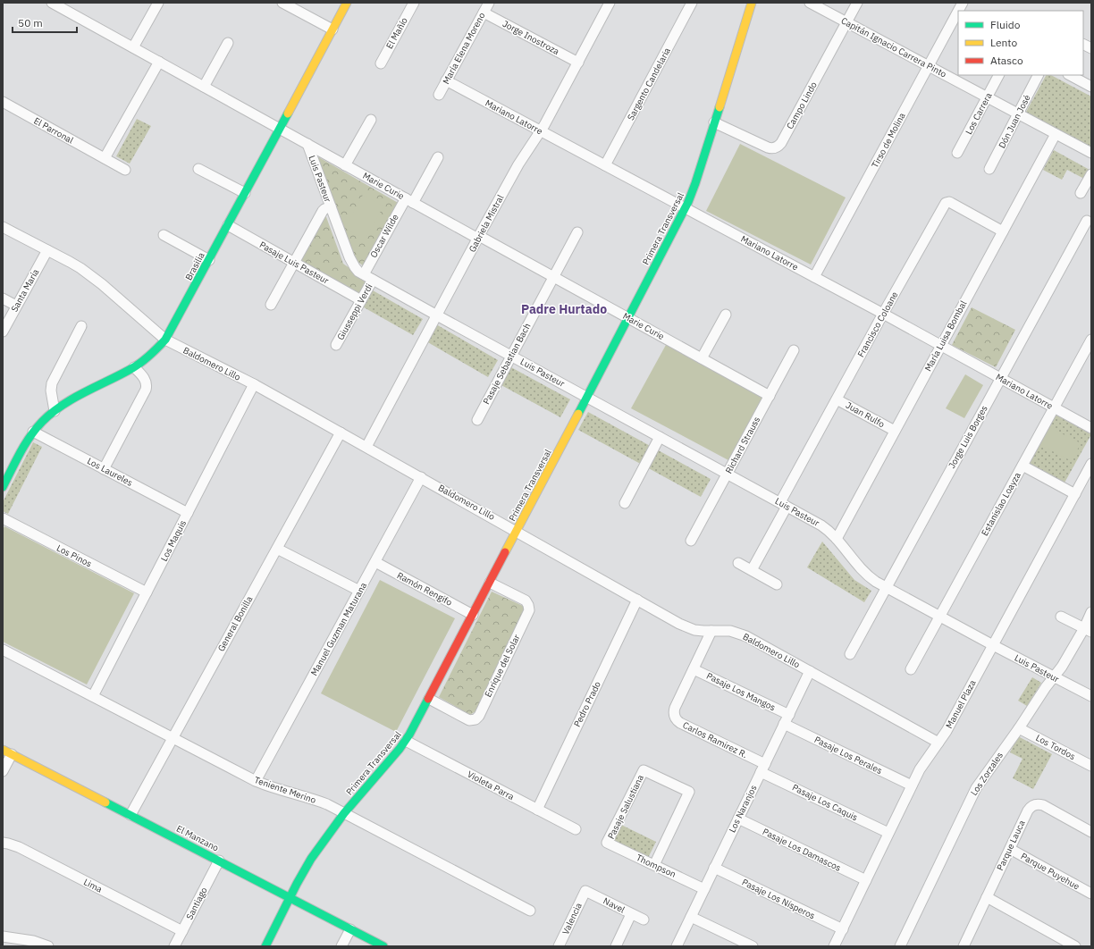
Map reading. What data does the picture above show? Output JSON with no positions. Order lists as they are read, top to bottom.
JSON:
{
  "streets": {
    "main road": ["Primera Transversal", "Brasilia", "El Manzano"],
    "street": [
      "El Mañío",
      "Jorge Inostroza",
      "Capitán Ignacio Carrera Pinto",
      "María Elena Moreno",
      "Sargento Candelaria",
      "Campo Lindo",
      "Los Carrera",
      "Mariano Latorre",
      "Dón Juan José",
      "El Parronal",
      "Tirso de Molina",
      "Luis Pasteur",
      "Marie Curie",
      "Gabriela Mistral",
      "Oscar Wilde",
      "Pasaje Luis Pasteur",
      "Santa María",
      "Giusseppi Verdi",
      "Francisco Coloane",
      "María Luisa Bombal",
      "Baldomero Lillo",
      "Pasaje Sebastian Bach",
      "Juan Rulfo",
      "Jorge Luis Borges",
      "Richard Strauss",
      "Los Laureles",
      "Estanislao Loayza",
      "Los Maquis",
      "Los Pinos",
      "Ramón Rengifo",
      "General Bonilla",
      "Manuel Guzman Maturana",
      "Enrique del Solar",
      "Pasaje Los Mangos",
      "Pedro Prado",
      "Manuel Plaza",
      "Carlos Ramirez R.",
      "Los Tordos",
      "Pasaje Los Perales",
      "Los Zorzales",
      "Violeta Parra",
      "Teniente Merino",
      "Pasaje Los Caquis",
      "Pasaje Salustiana",
      "Los Naranjos",
      "Parque Lauca",
      "Pasaje Los Damascos",
      "Thompson",
      "Parque Puyehue",
      "Lima",
      "Pasaje Los Nísperos",
      "Santiago",
      "Navel",
      "Valencia"
    ]
  },
  "crossings": [
    ["Jorge Inostroza", "María Elena Moreno"],
    ["Jorge Inostroza", "Gabriela Mistral"],
    ["Capitán Ignacio Carrera Pinto", "Campo Lindo"],
    ["Capitán Ignacio Carrera Pinto", "Los Carrera"],
    ["Capitán Ignacio Carrera Pinto", "Dón Juan José"],
    ["Capitán Ignacio Carrera Pinto", "Tirso de Molina"],
    ["Capitán Ignacio Carrera Pinto", "María Luisa Bombal"],
    ["María Elena Moreno", "Mariano Latorre"],
    ["Sargento Candelaria", "Mariano Latorre"],
    ["Campo Lindo", "Primera Transversal"],
    ["Mariano Latorre", "Tirso de Molina"],
    ["Mariano Latorre", "Gabriela Mistral"],
    ["Mariano Latorre", "Primera Transversal"],
    ["Mariano Latorre", "Francisco Coloane"],
    ["Mariano Latorre", "María Luisa Bombal"],
    ["Mariano Latorre", "Jorge Luis Borges"],
    ["Mariano Latorre", "Estanislao Loayza"],
    ["Luis Pasteur", "Marie Curie"],
    ["Luis Pasteur", "Gabriela Mistral"],
    ["Luis Pasteur", "Primera Transversal"],
    ["Luis Pasteur", "Oscar Wilde"],
    ["Luis Pasteur", "Brasilia"],
    ["Luis Pasteur", "Giusseppi Verdi"],
    ["Luis Pasteur", "Francisco Coloane"],
    ["Luis Pasteur", "María Luisa Bombal"],
    ["Luis Pasteur", "Pasaje Sebastian Bach"],
    ["Luis Pasteur", "Jorge Luis Borges"],
    ["Luis Pasteur", "Richard Strauss"],
    ["Luis Pasteur", "Estanislao Loayza"],
    ["Luis Pasteur", "Manuel Plaza"],
    ["Luis Pasteur", "Los Zorzales"],
    ["Marie Curie", "Gabriela Mistral"],
    ["Marie Curie", "Primera Transversal"],
    ["Marie Curie", "Oscar Wilde"],
    ["Marie Curie", "Pasaje Sebastian Bach"],
    ["Marie Curie", "Richard Strauss"],
    ["Gabriela Mistral", "Baldomero Lillo"],
    ["Primera Transversal", "Baldomero Lillo"],
    ["Primera Transversal", "Ramón Rengifo"],
    ["Primera Transversal", "Enrique del Solar"],
    ["Primera Transversal", "Violeta Parra"],
    ["Primera Transversal", "Teniente Merino"],
    ["Primera Transversal", "El Manzano"],
    ["Pasaje Luis Pasteur", "Brasilia"],
    ["Pasaje Luis Pasteur", "Giusseppi Verdi"],
    ["Brasilia", "Baldomero Lillo"],
    ["Brasilia", "Los Laureles"],
    ["Santa María", "Baldomero Lillo"],
    ["Francisco Coloane", "María Luisa Bombal"],
    ["Francisco Coloane", "Juan Rulfo"],
    ["María Luisa Bombal", "Juan Rulfo"],
    ["Baldomero Lillo", "Los Maquis"],
    ["Baldomero Lillo", "General Bonilla"],
    ["Baldomero Lillo", "Manuel Guzman Maturana"],
    ["Baldomero Lillo", "Pedro Prado"],
    ["Baldomero Lillo", "Manuel Plaza"],
    ["Baldomero Lillo", "Carlos Ramirez R."],
    ["Baldomero Lillo", "Los Naranjos"],
    ["Los Laureles", "Los Maquis"],
    ["Los Maquis", "Los Pinos"],
    ["Los Maquis", "Teniente Merino"],
    ["Ramón Rengifo", "Manuel Guzman Maturana"],
    ["General Bonilla", "Teniente Merino"],
    ["General Bonilla", "El Manzano"],
    ["Manuel Guzman Maturana", "Teniente Merino"],
    ["Pasaje Los Mangos", "Carlos Ramirez R."],
    ["Pasaje Los Mangos", "Los Naranjos"],
    ["Pedro Prado", "Violeta Parra"],
    ["Manuel Plaza", "Pasaje Los Perales"],
    ["Manuel Plaza", "Pasaje Los Caquis"],
    ["Manuel Plaza", "Pasaje Los Damascos"],
    ["Manuel Plaza", "Pasaje Los Nísperos"],
    ["Carlos Ramirez R.", "Pasaje Los Caquis"],
    ["Carlos Ramirez R.", "Los Naranjos"],
    ["Los Tordos", "Los Zorzales"],
    ["Pasaje Los Perales", "Los Naranjos"],
    ["Pasaje Los Caquis", "Los Naranjos"],
    ["Pasaje Salustiana", "Thompson"],
    ["Los Naranjos", "Pasaje Los Damascos"],
    ["Los Naranjos", "Thompson"],
    ["Los Naranjos", "Pasaje Los Nísperos"],
    ["El Manzano", "Santiago"],
    ["Parque Lauca", "Parque Puyehue"],
    ["Lima", "Santiago"],
    ["Navel", "Valencia"]
  ],
  "districts": ["Padre Hurtado"],
  "legend": ["Fluido", "Lento", "Atasco"],
  "scale_bar": "50 m"
}
